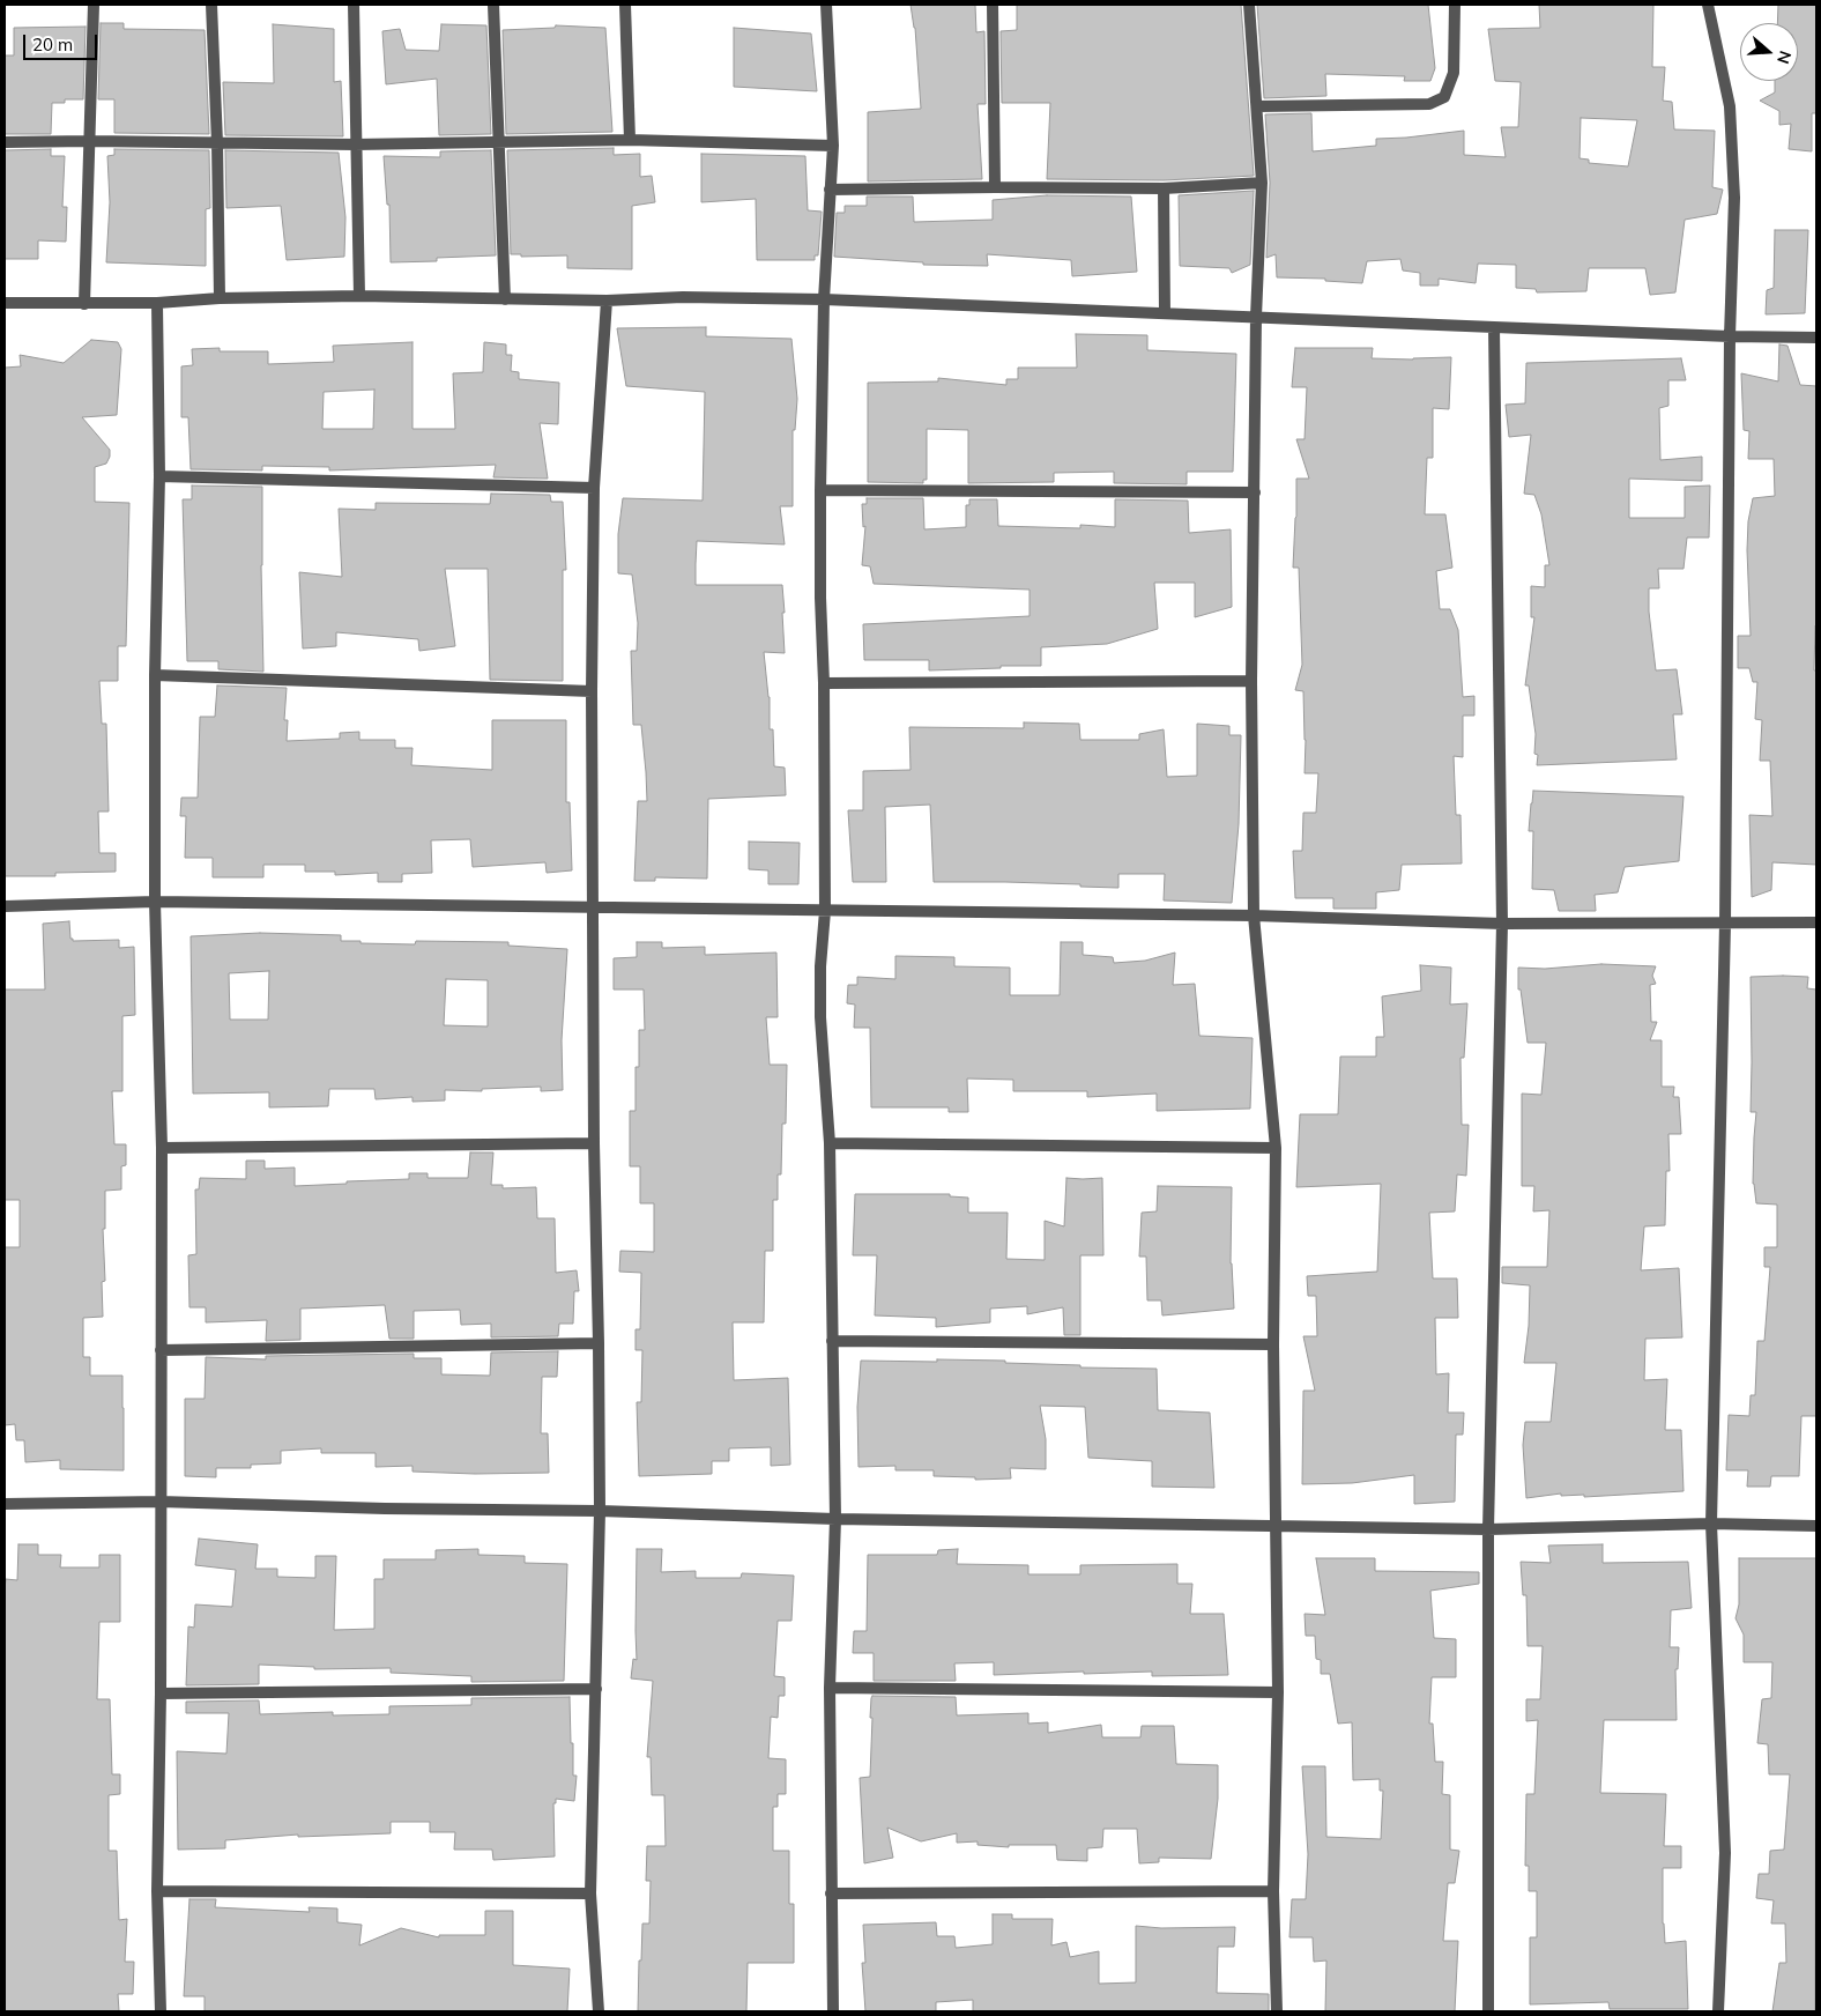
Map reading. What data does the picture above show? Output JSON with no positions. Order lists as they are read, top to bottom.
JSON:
{
  "scale_bar": "20 m",
  "north": "right"
}
